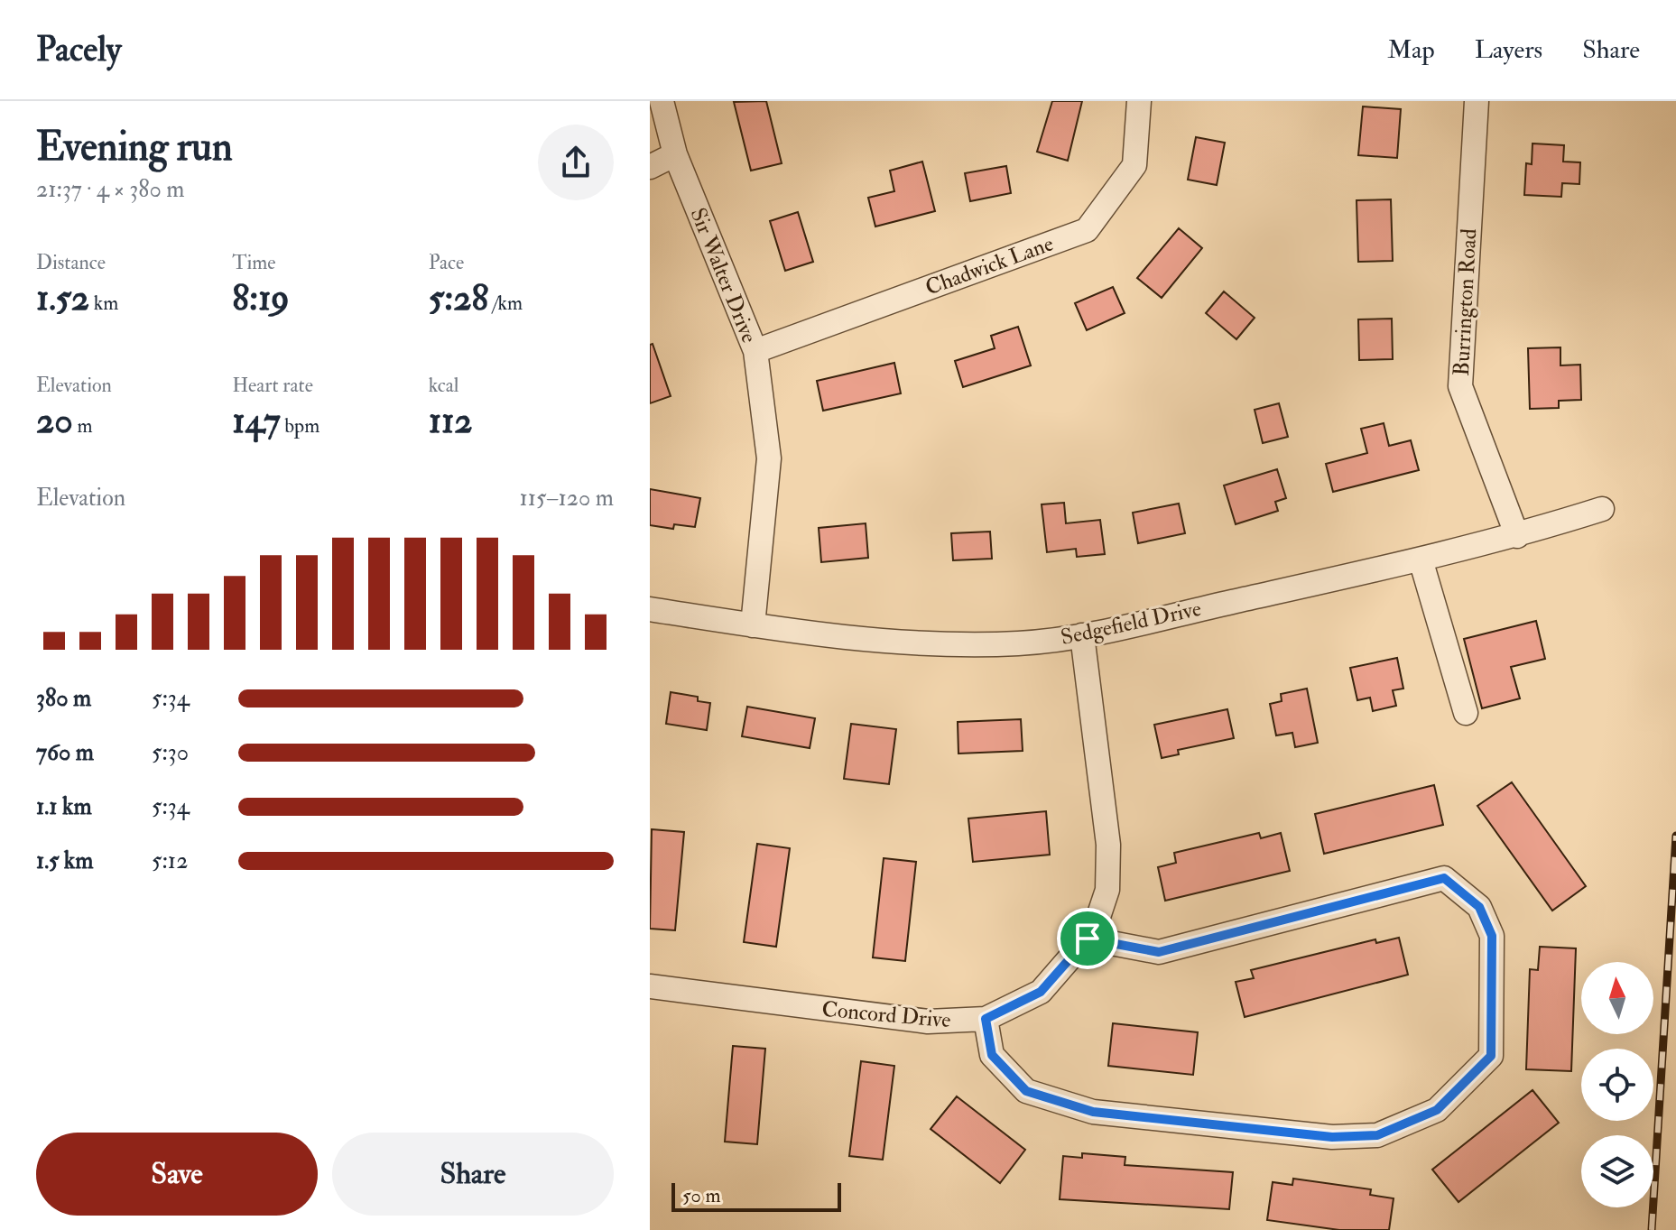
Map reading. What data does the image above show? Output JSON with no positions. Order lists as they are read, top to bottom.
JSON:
{
  "streets": {
    "street": [
      "Chadwick Lane",
      "Sir Walter Drive",
      "Burrington Road",
      "Sedgefield Drive",
      "Concord Drive"
    ]
  },
  "crossings": [
    ["Chadwick Lane", "Sir Walter Drive"],
    ["Sir Walter Drive", "Sedgefield Drive"],
    ["Burrington Road", "Sedgefield Drive"],
    ["Sedgefield Drive", "Concord Drive"]
  ],
  "scale_bar": "50 m",
  "north": "top",
  "page": {
    "header": "Pacely",
    "nav": ["Map", "Layers", "Share"],
    "heading": ["Evening run", "21:37 · 4 × 380 m"],
    "stats": [
      ["Distance", "1.52 km"],
      ["Time", "8:19"],
      ["Pace", "5:28 /km"],
      ["Elevation", "20 m"],
      ["Heart rate", "147 bpm"],
      ["kcal", "112"]
    ],
    "chart": ["Elevation", "115–120 m"],
    "list": [
      {
        "name": "380 m",
        "note": "5:34"
      },
      {
        "name": "760 m",
        "note": "5:30"
      },
      {
        "name": "1.1 km",
        "note": "5:34"
      },
      {
        "name": "1.5 km",
        "note": "5:12"
      }
    ],
    "buttons": ["Save", "Share"],
    "scale": "50 m"
  }
}
